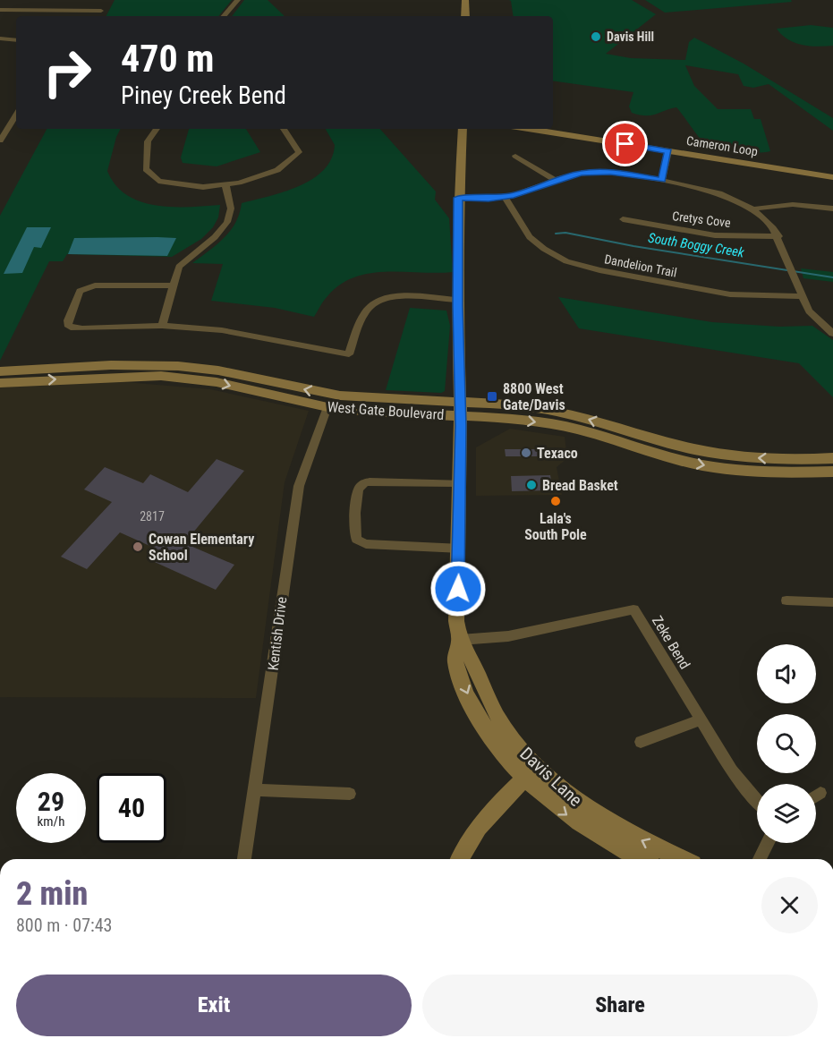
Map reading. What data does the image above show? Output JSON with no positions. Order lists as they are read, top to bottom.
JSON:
{
  "streets": {
    "main road": ["Cameron Loop", "West Gate Boulevard", "Davis Lane"],
    "street": [
      "Cretys Cove",
      "Dandelion Trail",
      "Kentish Drive",
      "Zeke Bend"
    ]
  },
  "crossings": [
    ["West Gate Boulevard", "Kentish Drive"],
    ["West Gate Boulevard", "Davis Lane"],
    ["Zeke Bend", "Davis Lane"]
  ],
  "water": ["South Boggy Creek"],
  "places": {
    "other": [
      "Davis Hill",
      "Texaco",
      "Bread Basket",
      "Lala's South Pole",
      "Cowan Elementary School"
    ],
    "transit": ["8800 West Gate/Davis"]
  },
  "house_numbers": ["2817"],
  "page": {
    "turn": ["470 m", "Piney Creek Bend"],
    "speed": "29 km/h",
    "limit": "40",
    "heading": ["2 min", "800 m · 07:43"],
    "buttons": ["Exit", "Share"]
  }
}
